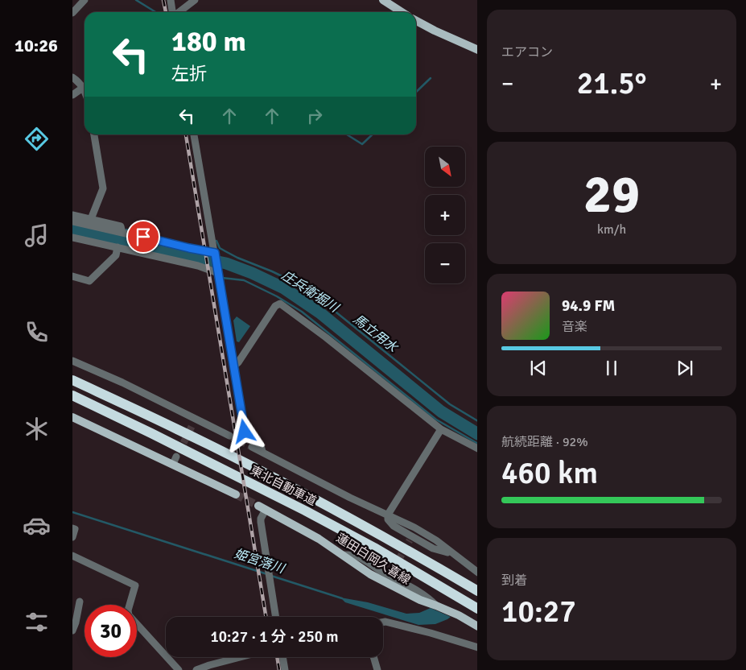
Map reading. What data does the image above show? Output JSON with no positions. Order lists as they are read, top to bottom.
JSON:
{
  "streets": {
    "highway": ["東北自動車道"],
    "main road": ["蓮田白岡久喜線"]
  },
  "water": ["庄兵衛堀川", "馬立用水", "姫宮落川"],
  "north": "bottom right",
  "page": {
    "tabs": "10:26",
    "tile": [
      "エアコン",
      ["29", "km/h"],
      ["航続距離 · 92%", "460 km"],
      ["到着", "10:27"]
    ],
    "turn": ["180 m", "左折"],
    "heat": ["−", "21.5°", "+"],
    "map_buttons": ["+", "−"],
    "song": ["94.9 FM", "音楽"],
    "limit": "30",
    "trip": "10:27 · 1 分 · 250 m"
  }
}
